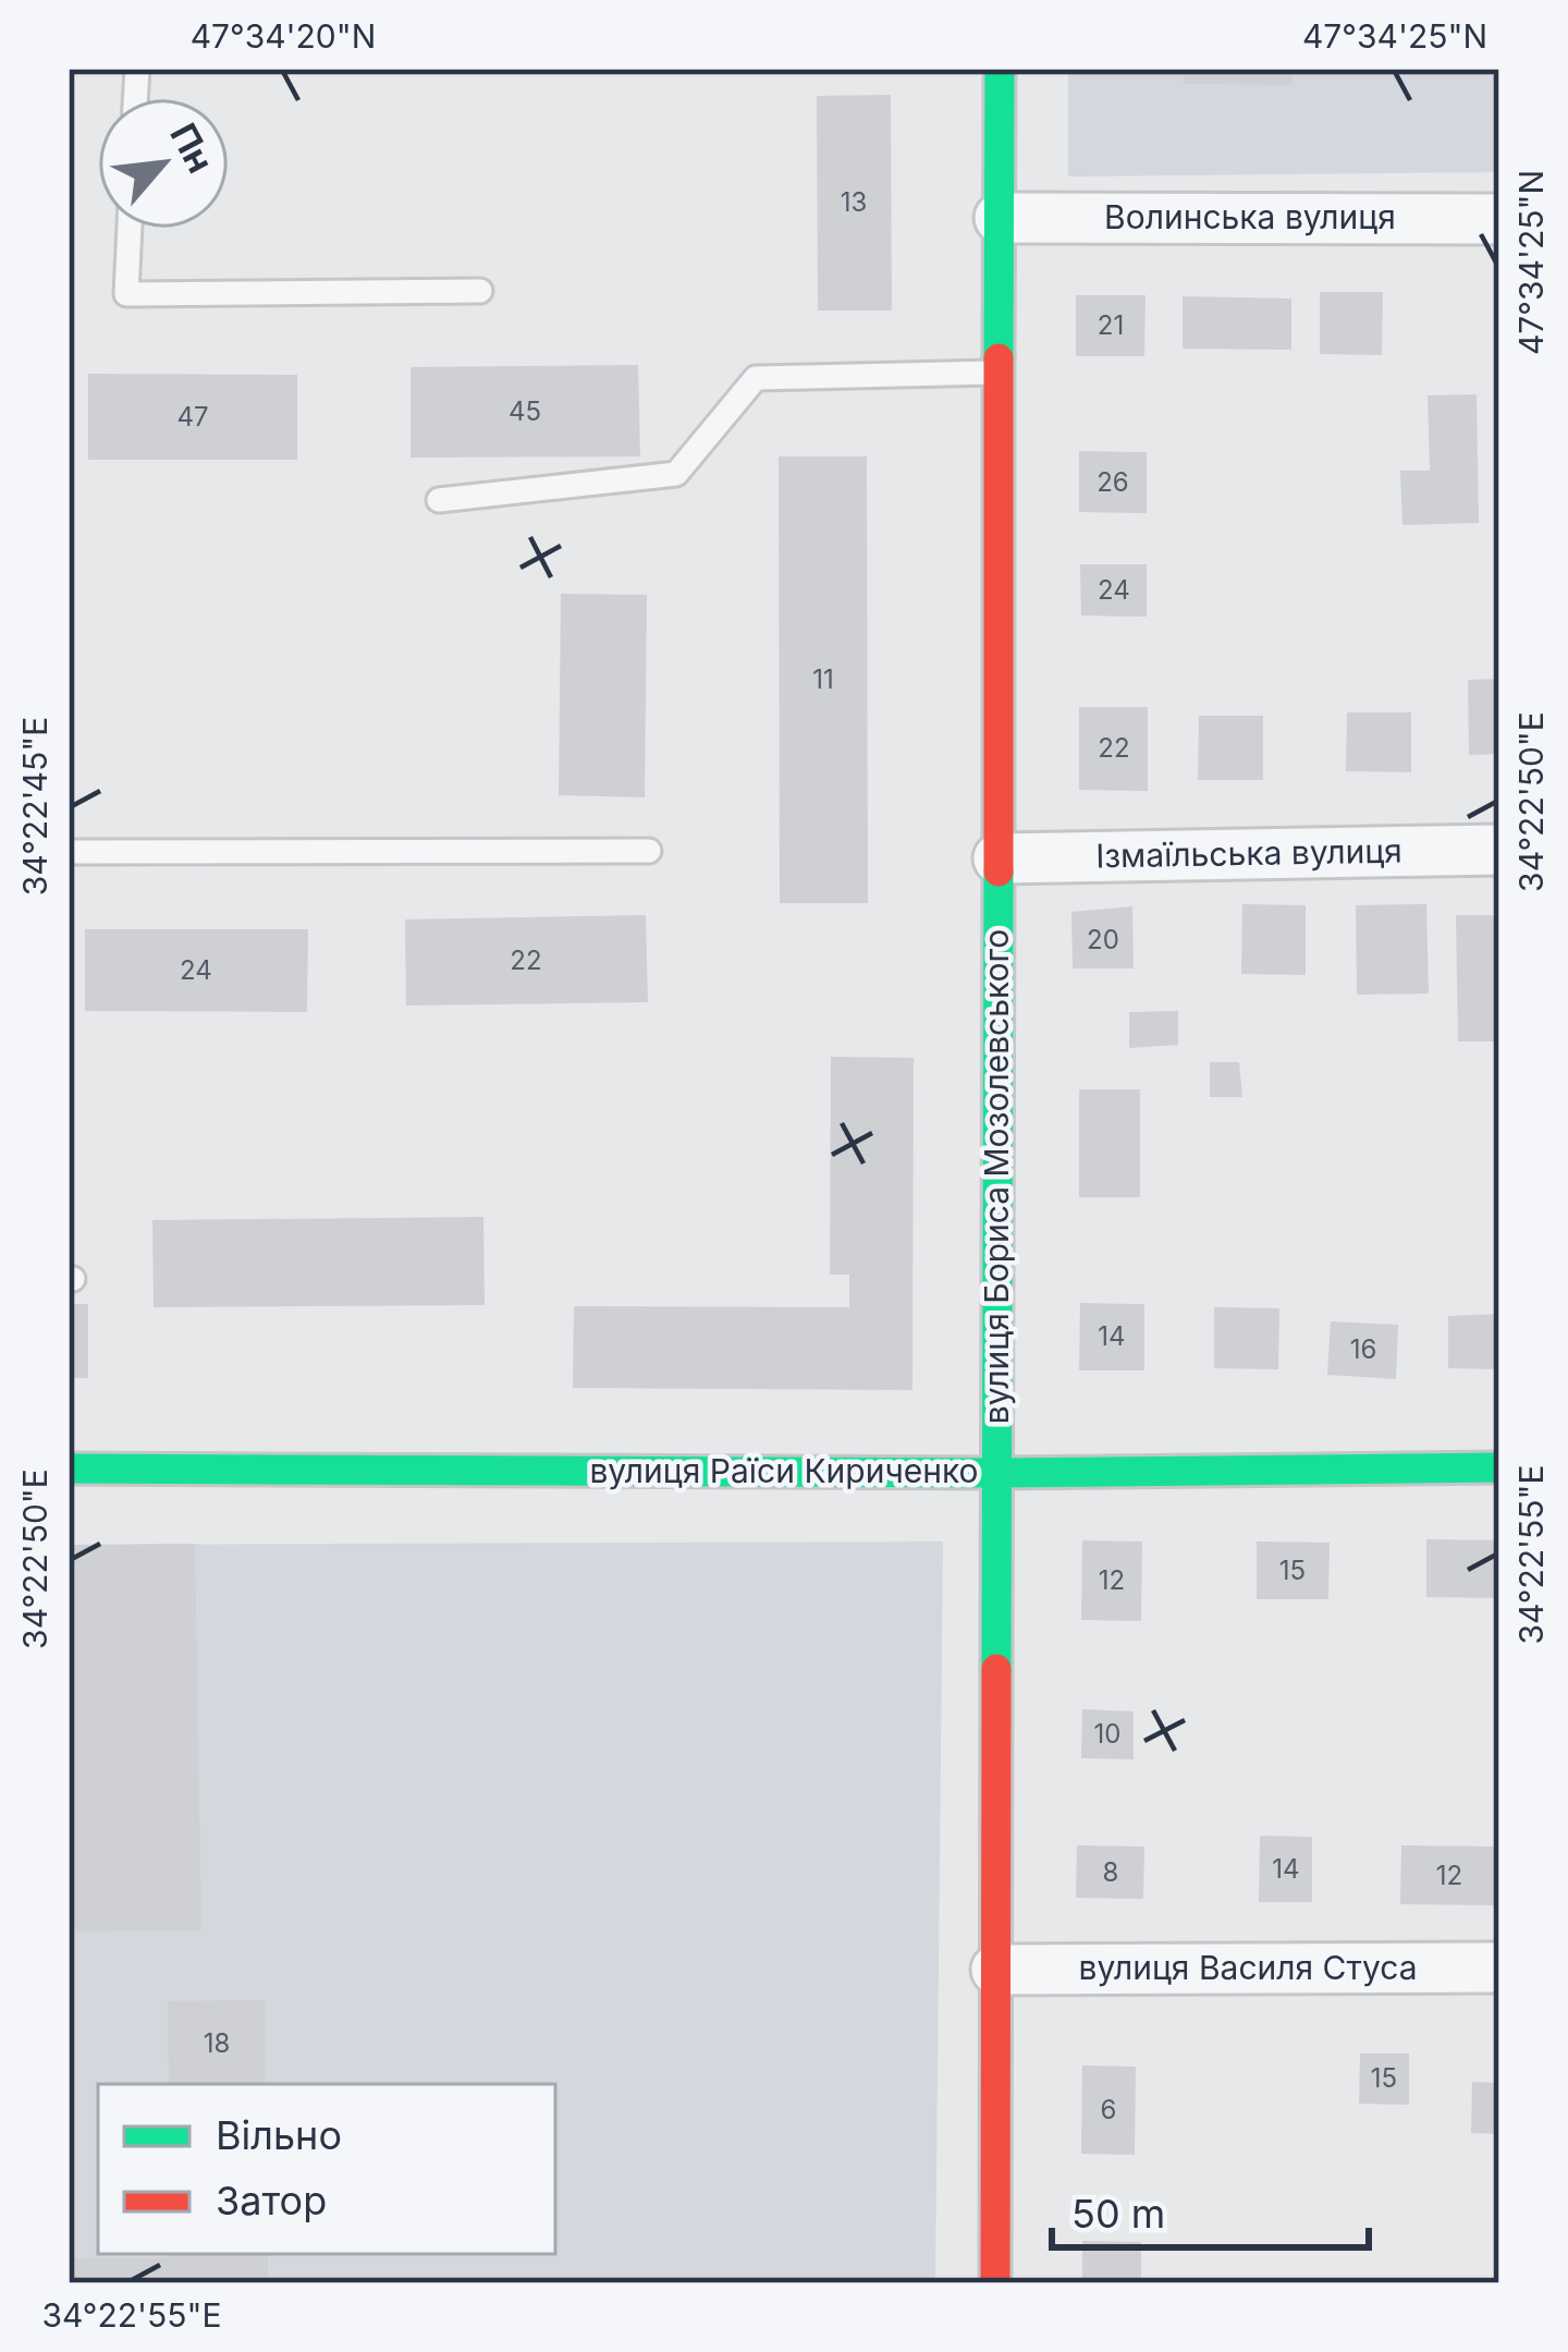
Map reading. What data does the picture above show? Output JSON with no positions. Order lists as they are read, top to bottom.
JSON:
{
  "streets": {
    "street": [
      "Волинська вулиця",
      "Ізмаїльська вулиця",
      "вулиця Бориса Мозолевського",
      "вулиця Раїси Кириченко",
      "вулиця Василя Стуса"
    ]
  },
  "crossings": [
    ["Волинська вулиця", "вулиця Бориса Мозолевського"],
    ["Ізмаїльська вулиця", "вулиця Бориса Мозолевського"],
    ["вулиця Бориса Мозолевського", "вулиця Раїси Кириченко"],
    ["вулиця Бориса Мозолевського", "вулиця Василя Стуса"]
  ],
  "house_numbers": [
    "13",
    "21",
    "45",
    "47",
    "26",
    "24",
    "11",
    "22",
    "20",
    "22",
    "24",
    "14",
    "16",
    "15",
    "12",
    "10",
    "14",
    "8",
    "12",
    "18",
    "15",
    "6"
  ],
  "legend": ["Вільно", "Затор"],
  "scale_bar": "50 m",
  "north": "top right",
  "coordinates": [
    "47°34'20\"N",
    "47°34'25\"N",
    "34°22'50\"E",
    "34°22'45\"E",
    "34°22'55\"E"
  ]
}
